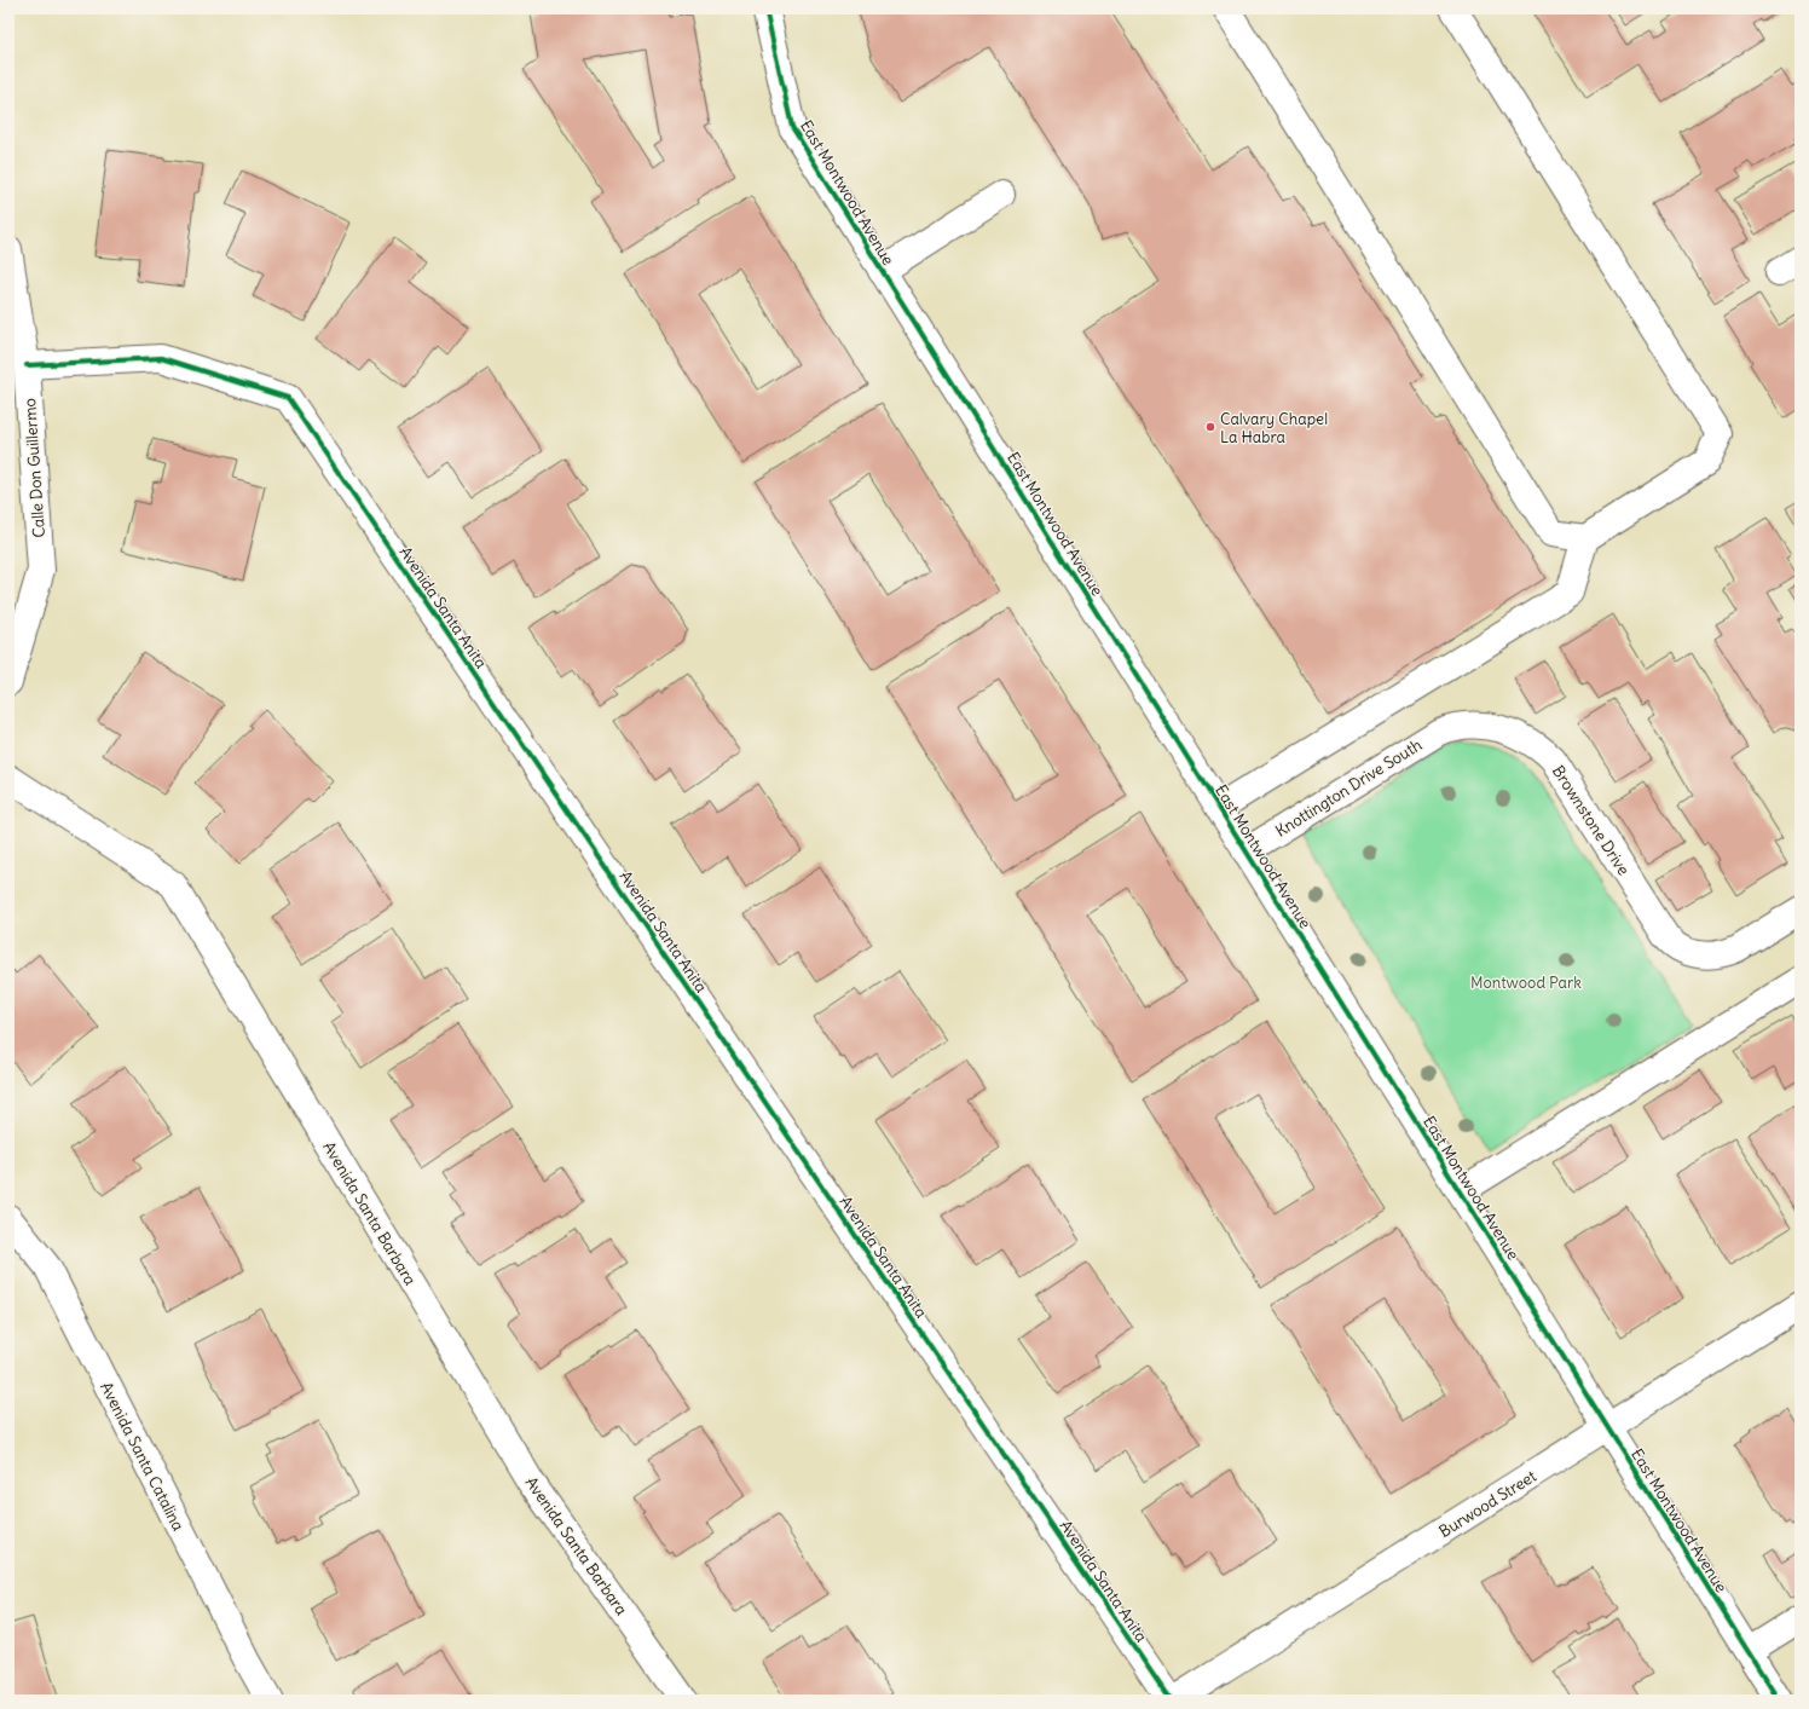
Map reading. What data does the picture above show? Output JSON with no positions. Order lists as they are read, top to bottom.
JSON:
{
  "streets": {
    "street": [
      "East Montwood Avenue",
      "Calle Don Guillermo",
      "Avenida Santa Anita",
      "Knottington Drive South",
      "Brownstone Drive",
      "Avenida Santa Barbara",
      "Avenida Santa Catalina",
      "Burwood Street"
    ]
  },
  "crossings": [
    ["East Montwood Avenue", "Knottington Drive South"],
    ["East Montwood Avenue", "Burwood Street"],
    ["Calle Don Guillermo", "Avenida Santa Anita"],
    ["Avenida Santa Anita", "Burwood Street"],
    ["Knottington Drive South", "Brownstone Drive"]
  ],
  "parks": ["Montwood Park"],
  "places": ["Calvary Chapel La Habra"]
}
